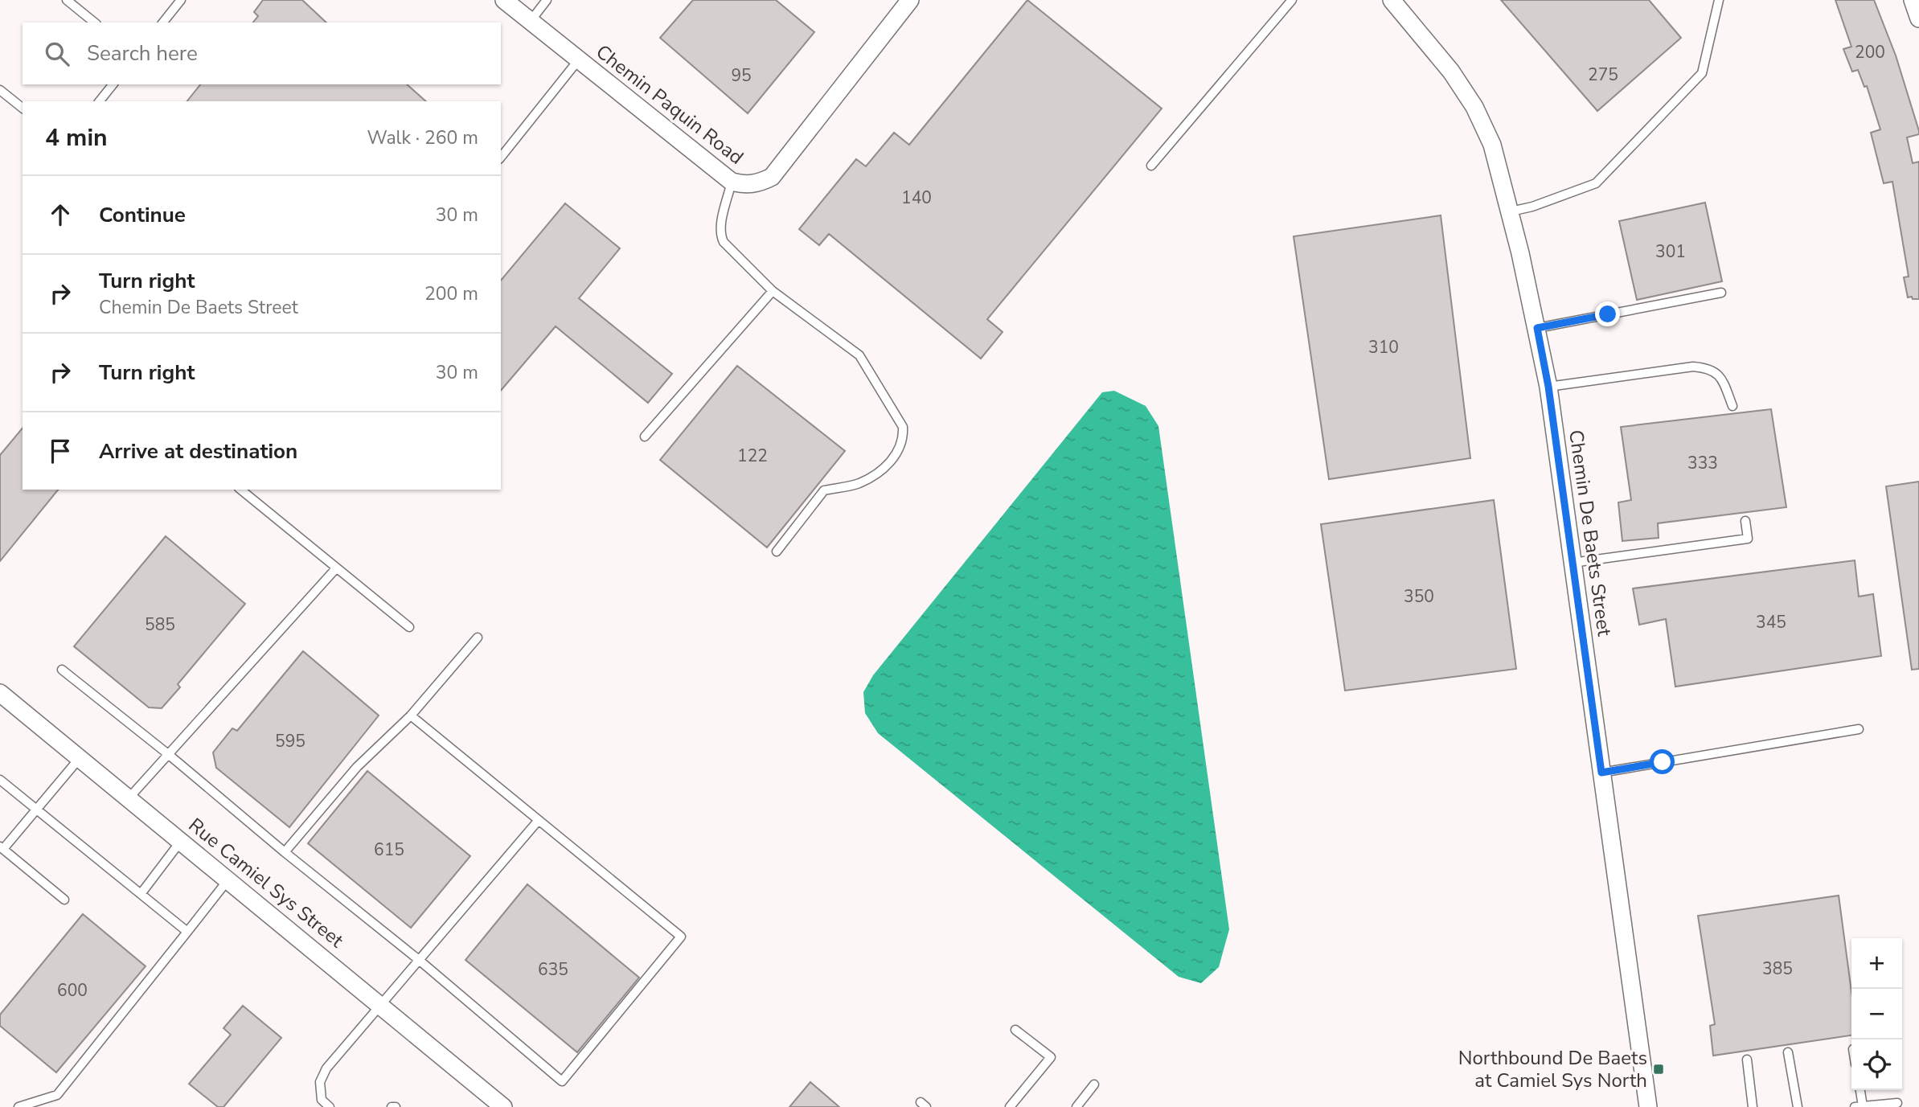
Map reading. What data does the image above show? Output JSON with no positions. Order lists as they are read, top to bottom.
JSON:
{
  "streets": {
    "street": ["Chemin Paquin Road", "Chemin De Baets Street", "Rue Camiel Sys Street"]
  },
  "places": {
    "transit": ["Northbound De Baets at Camiel Sys North"]
  },
  "house_numbers": [
    "200",
    "275",
    "95",
    "140",
    "301",
    "310",
    "122",
    "333",
    "350",
    "345",
    "585",
    "595",
    "615",
    "385",
    "635",
    "600"
  ],
  "page": {
    "search": "Search here",
    "heading": ["4 min", "Walk · 260 m"],
    "list": [
      ["Continue", "30 m"],
      ["Turn right", "Chemin De Baets Street", "200 m"],
      ["Turn right", "30 m"],
      "Arrive at destination"
    ],
    "map_buttons": ["+", "−"]
  }
}
